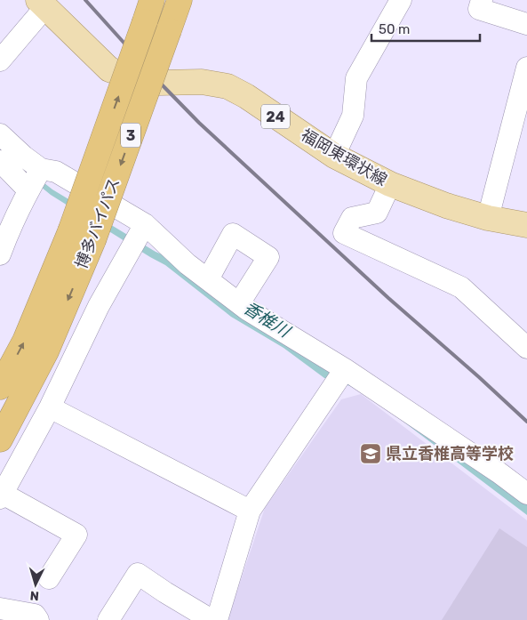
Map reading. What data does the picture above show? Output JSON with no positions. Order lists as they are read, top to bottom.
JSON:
{
  "streets": {
    "highway": ["3", "博多バイパス"],
    "main road": ["24", "福岡東環状線"]
  },
  "water": ["香椎川"],
  "places": {
    "school or university": ["県立香椎高等学校"]
  },
  "scale_bar": "50 m",
  "north": "bottom"
}
